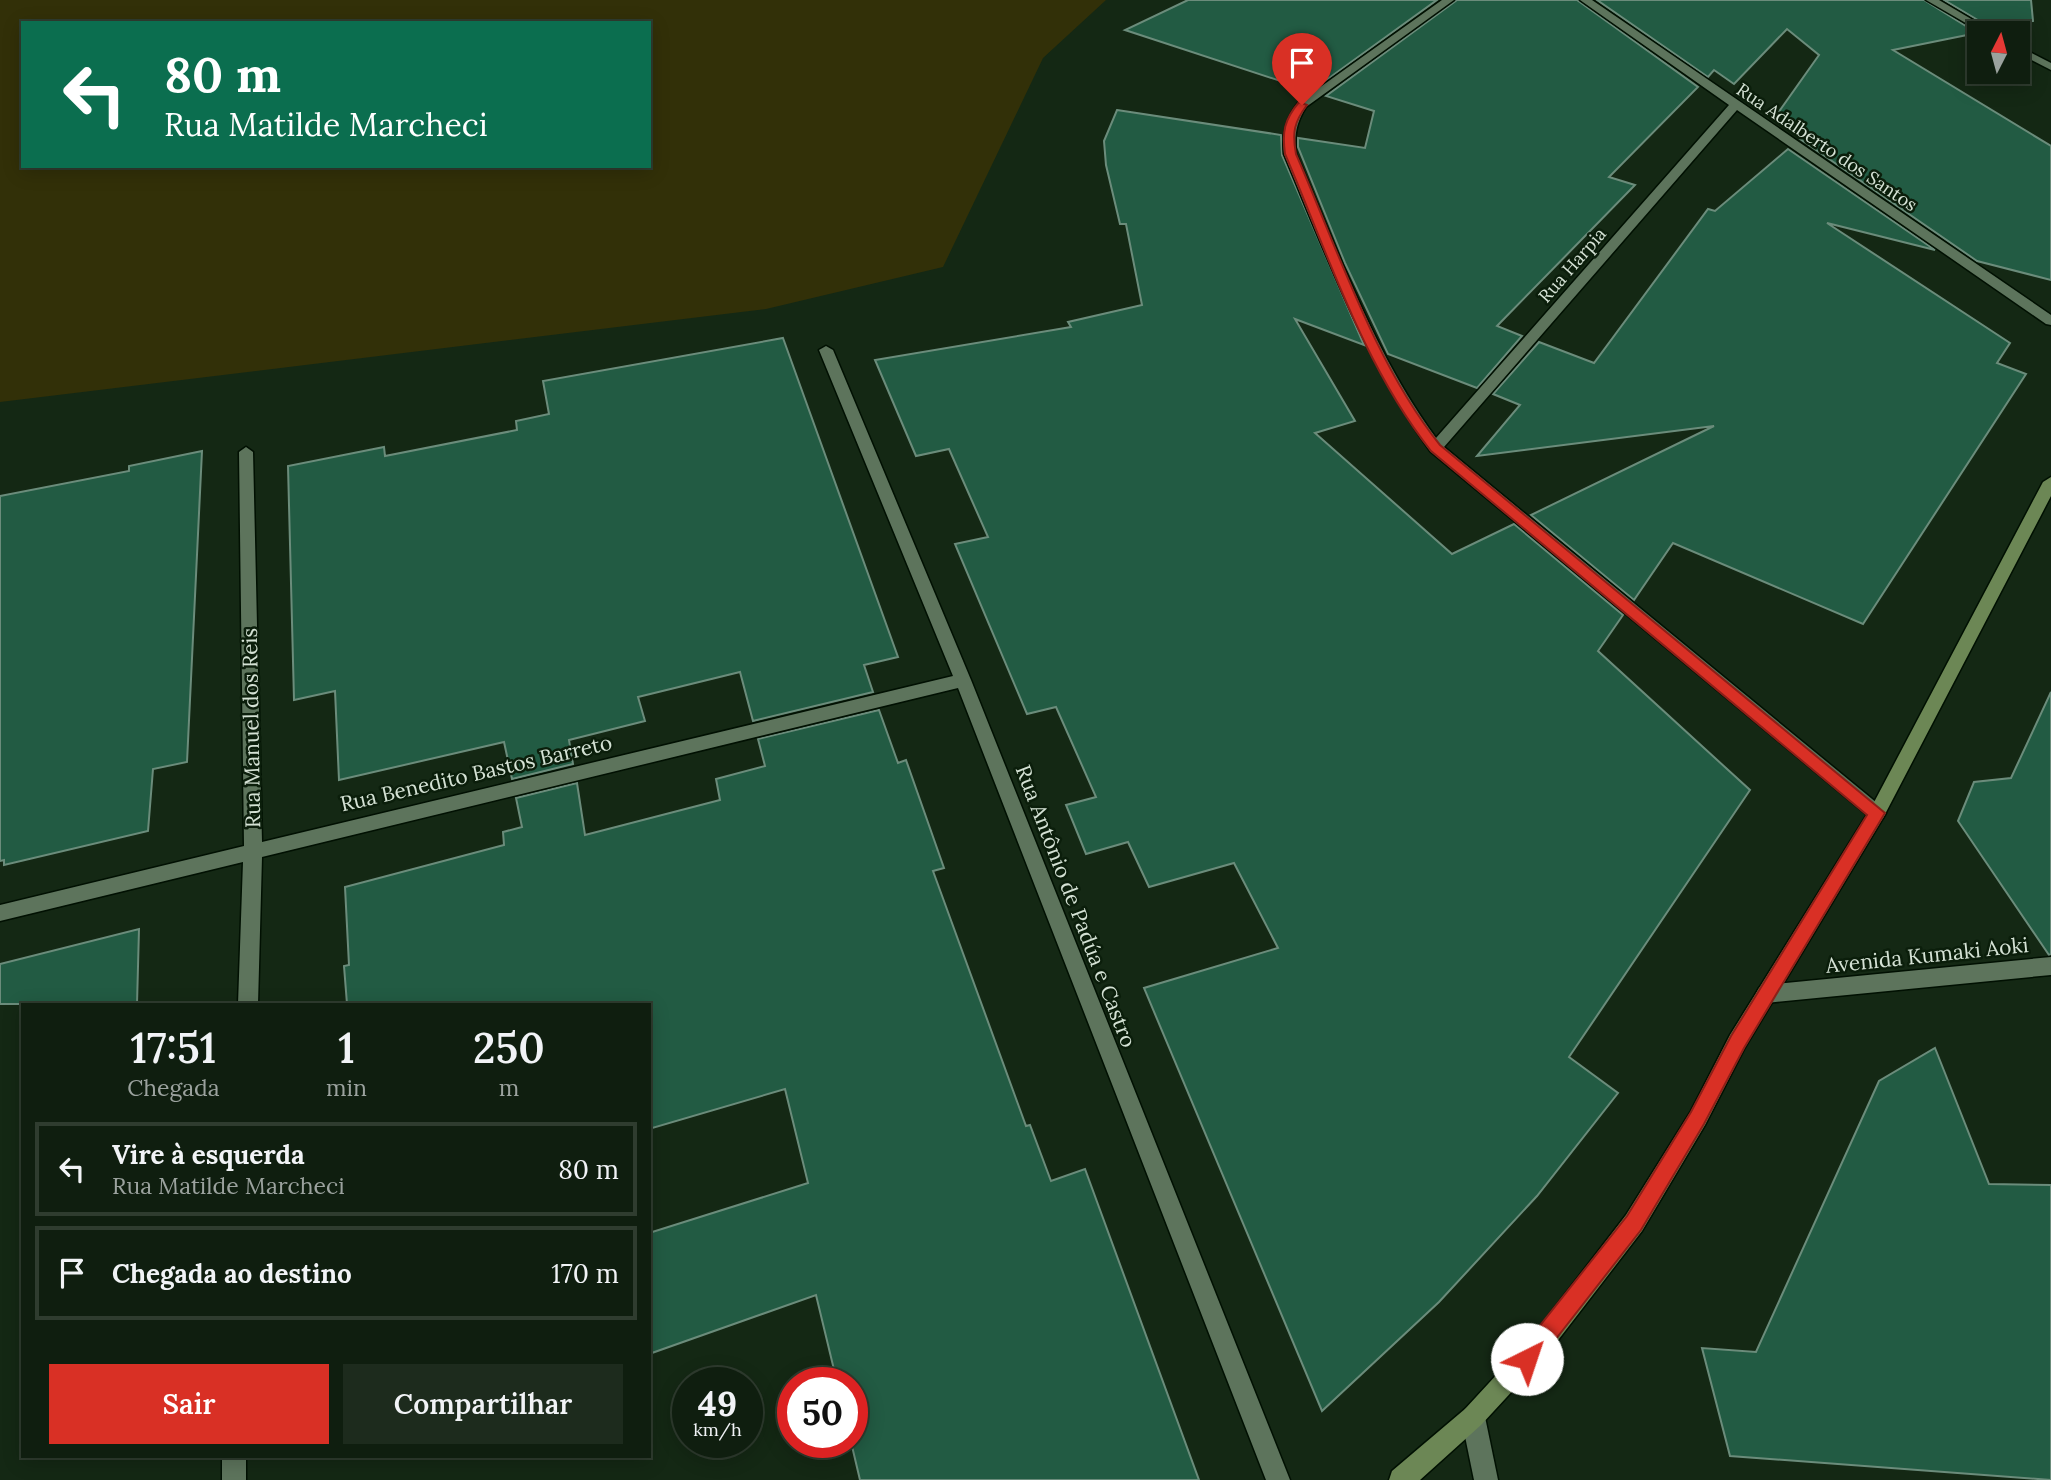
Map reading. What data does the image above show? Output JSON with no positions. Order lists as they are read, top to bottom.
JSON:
{
  "streets": {
    "street": [
      "Rua Adalberto dos Santos",
      "Rua Harpia",
      "Rua Manuel dos Reis",
      "Rua Benedito Bastos Barreto",
      "Rua Antônio de Padúa e Castro",
      "Avenida Kumaki Aoki"
    ]
  },
  "crossings": [
    ["Rua Adalberto dos Santos", "Rua Harpia"],
    ["Rua Manuel dos Reis", "Rua Benedito Bastos Barreto"],
    ["Rua Benedito Bastos Barreto", "Rua Antônio de Padúa e Castro"]
  ],
  "north": "top",
  "page": {
    "turn": ["80 m", "Rua Matilde Marcheci"],
    "eta": [
      "17:51",
      "Chegada",
      "1",
      "min",
      "250",
      "m"
    ],
    "list": [
      {
        "name": "Vire à esquerda",
        "note": "Rua Matilde Marcheci",
        "value": "80 m"
      },
      {
        "name": "Chegada ao destino",
        "value": "170 m"
      }
    ],
    "buttons": ["Sair", "Compartilhar"],
    "speed": "49 km/h",
    "limit": "50"
  }
}
